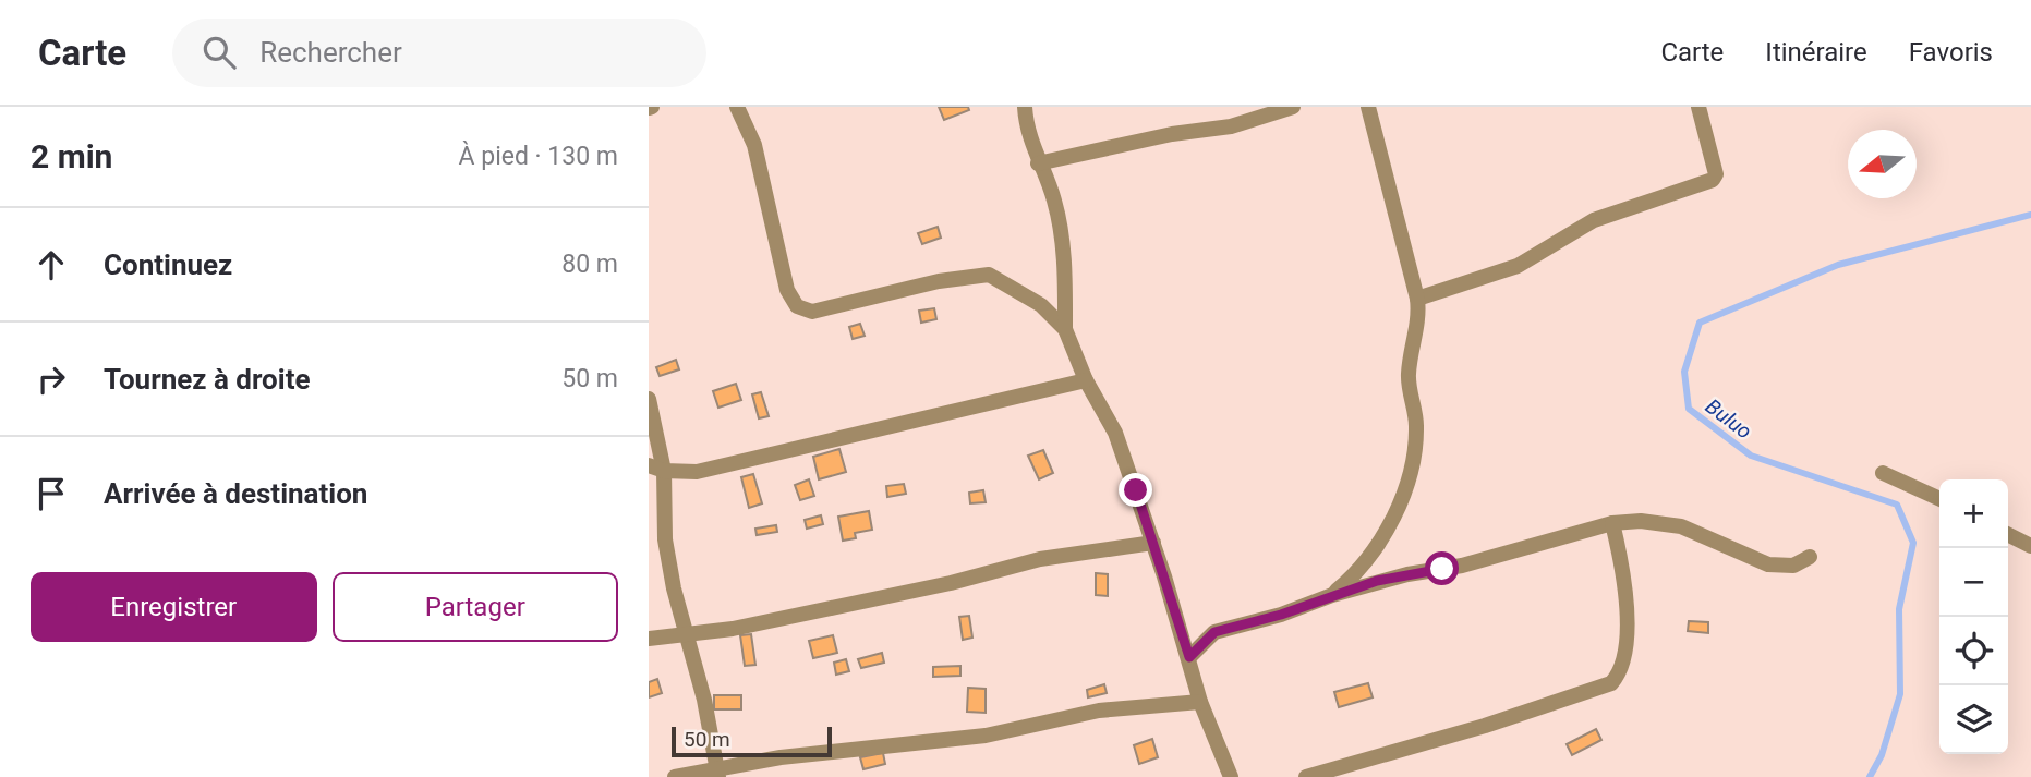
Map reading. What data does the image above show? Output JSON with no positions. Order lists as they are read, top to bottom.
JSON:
{
  "water": ["Buluo"],
  "scale_bar": "50 m",
  "north": "left",
  "page": {
    "header": "Carte",
    "search": "Rechercher",
    "nav": ["Carte", "Itinéraire", "Favoris"],
    "heading": ["2 min", "À pied · 130 m"],
    "list": [
      ["Continuez", "80 m"],
      ["Tournez à droite", "50 m"],
      "Arrivée à destination"
    ],
    "map_buttons": ["+", "−"],
    "buttons": ["Enregistrer", "Partager"],
    "scale": "50 m"
  }
}
